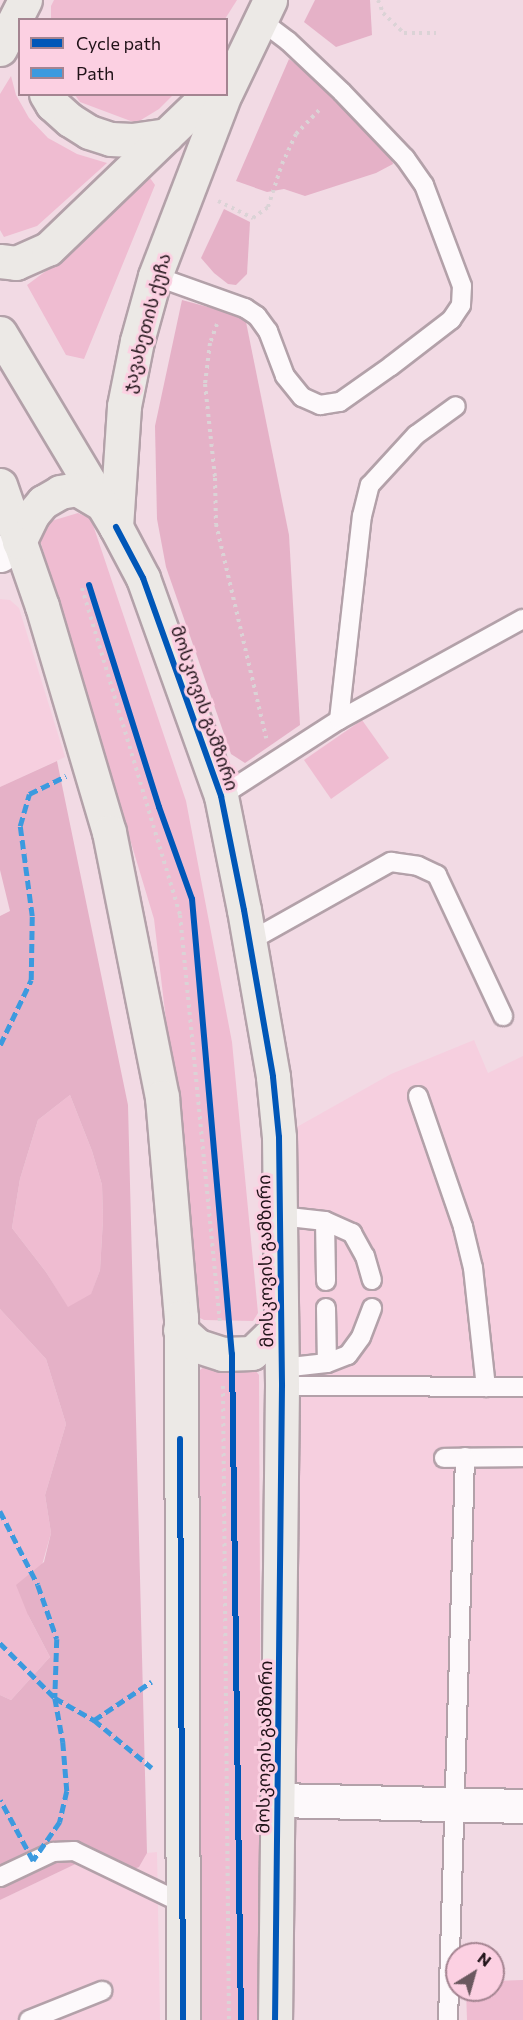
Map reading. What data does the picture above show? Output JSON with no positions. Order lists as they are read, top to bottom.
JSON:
{
  "streets": {
    "main road": ["ჯავახეთის ქუჩა", "მოსკოვის გამზირი"]
  },
  "crossings": [
    ["ჯავახეთის ქუჩა", "მოსკოვის გამზირი"]
  ],
  "legend": ["Cycle path", "Path"],
  "north": "top right"
}
